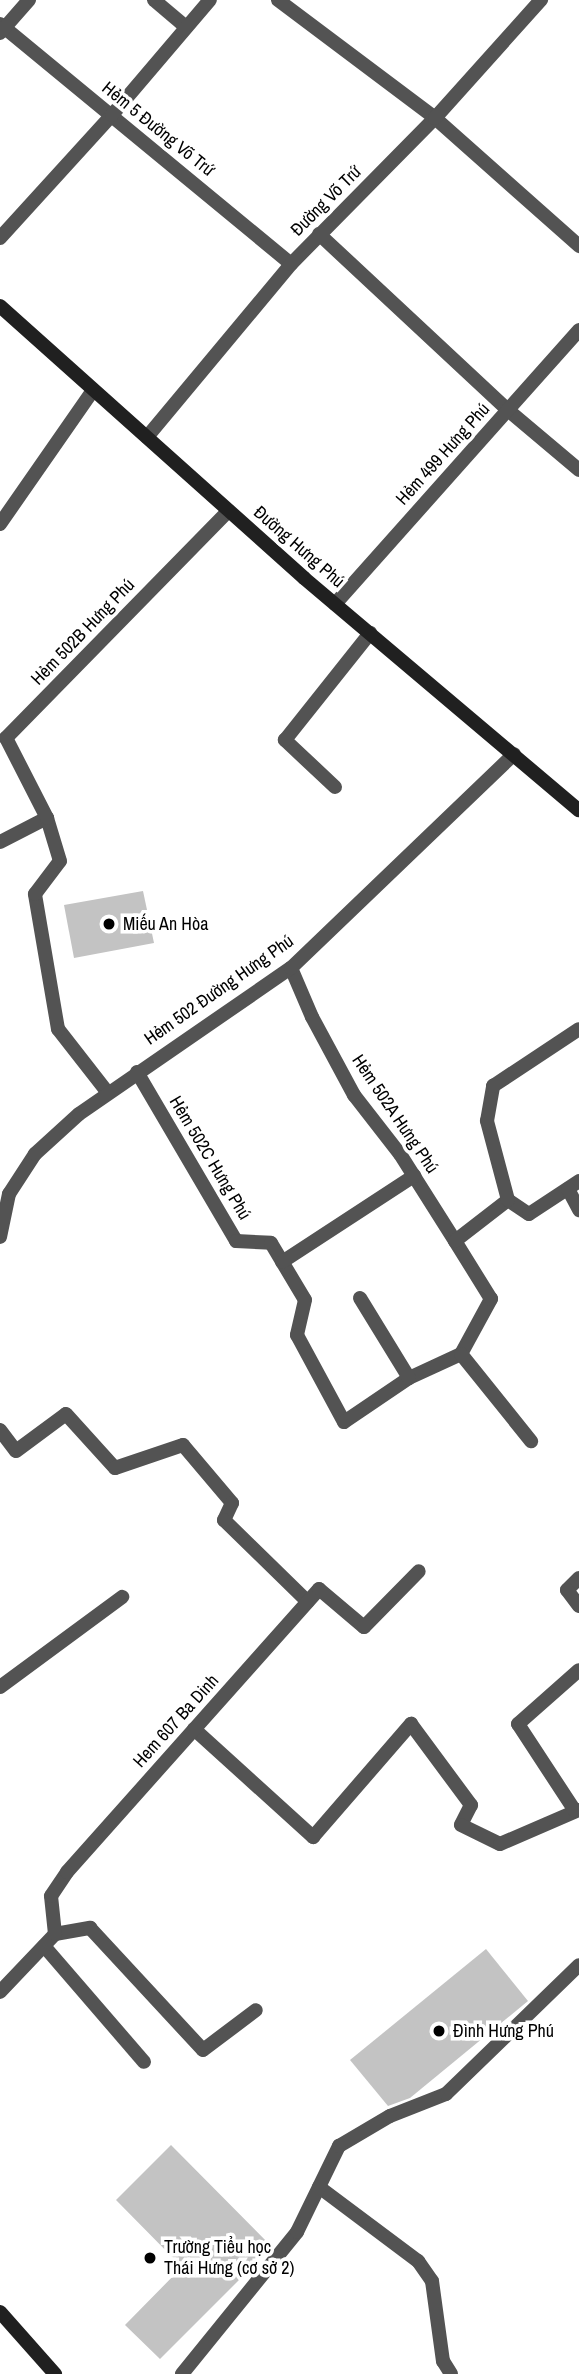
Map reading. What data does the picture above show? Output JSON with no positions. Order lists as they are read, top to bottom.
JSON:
{
  "streets": {
    "main road": ["Đường Hưng Phú"],
    "street": [
      "Hẻm 5 Đường Võ Trứ",
      "Đường Võ Trứ",
      "Hẻm 499 Hưng Phú",
      "Hẻm 502B Hưng Phú",
      "Hẻm 502 Đường Hưng Phú",
      "Hẻm 502A Hưng Phú",
      "Hẻm 502C Hưng Phú",
      "Hem 607 Ba Dinh"
    ]
  },
  "crossings": [
    ["Hẻm 5 Đường Võ Trứ", "Đường Võ Trứ"],
    ["Đường Võ Trứ", "Đường Hưng Phú"],
    ["Hẻm 499 Hưng Phú", "Đường Hưng Phú"],
    ["Đường Hưng Phú", "Hẻm 502B Hưng Phú"],
    ["Đường Hưng Phú", "Hẻm 502 Đường Hưng Phú"],
    ["Hẻm 502B Hưng Phú", "Hẻm 502 Đường Hưng Phú"],
    ["Hẻm 502 Đường Hưng Phú", "Hẻm 502A Hưng Phú"],
    ["Hẻm 502 Đường Hưng Phú", "Hẻm 502C Hưng Phú"]
  ],
  "places": ["Miếu An Hòa", "Đình Hưng Phú", "Trường Tiểu học Thái Hưng (cơ sở 2)"]
}
